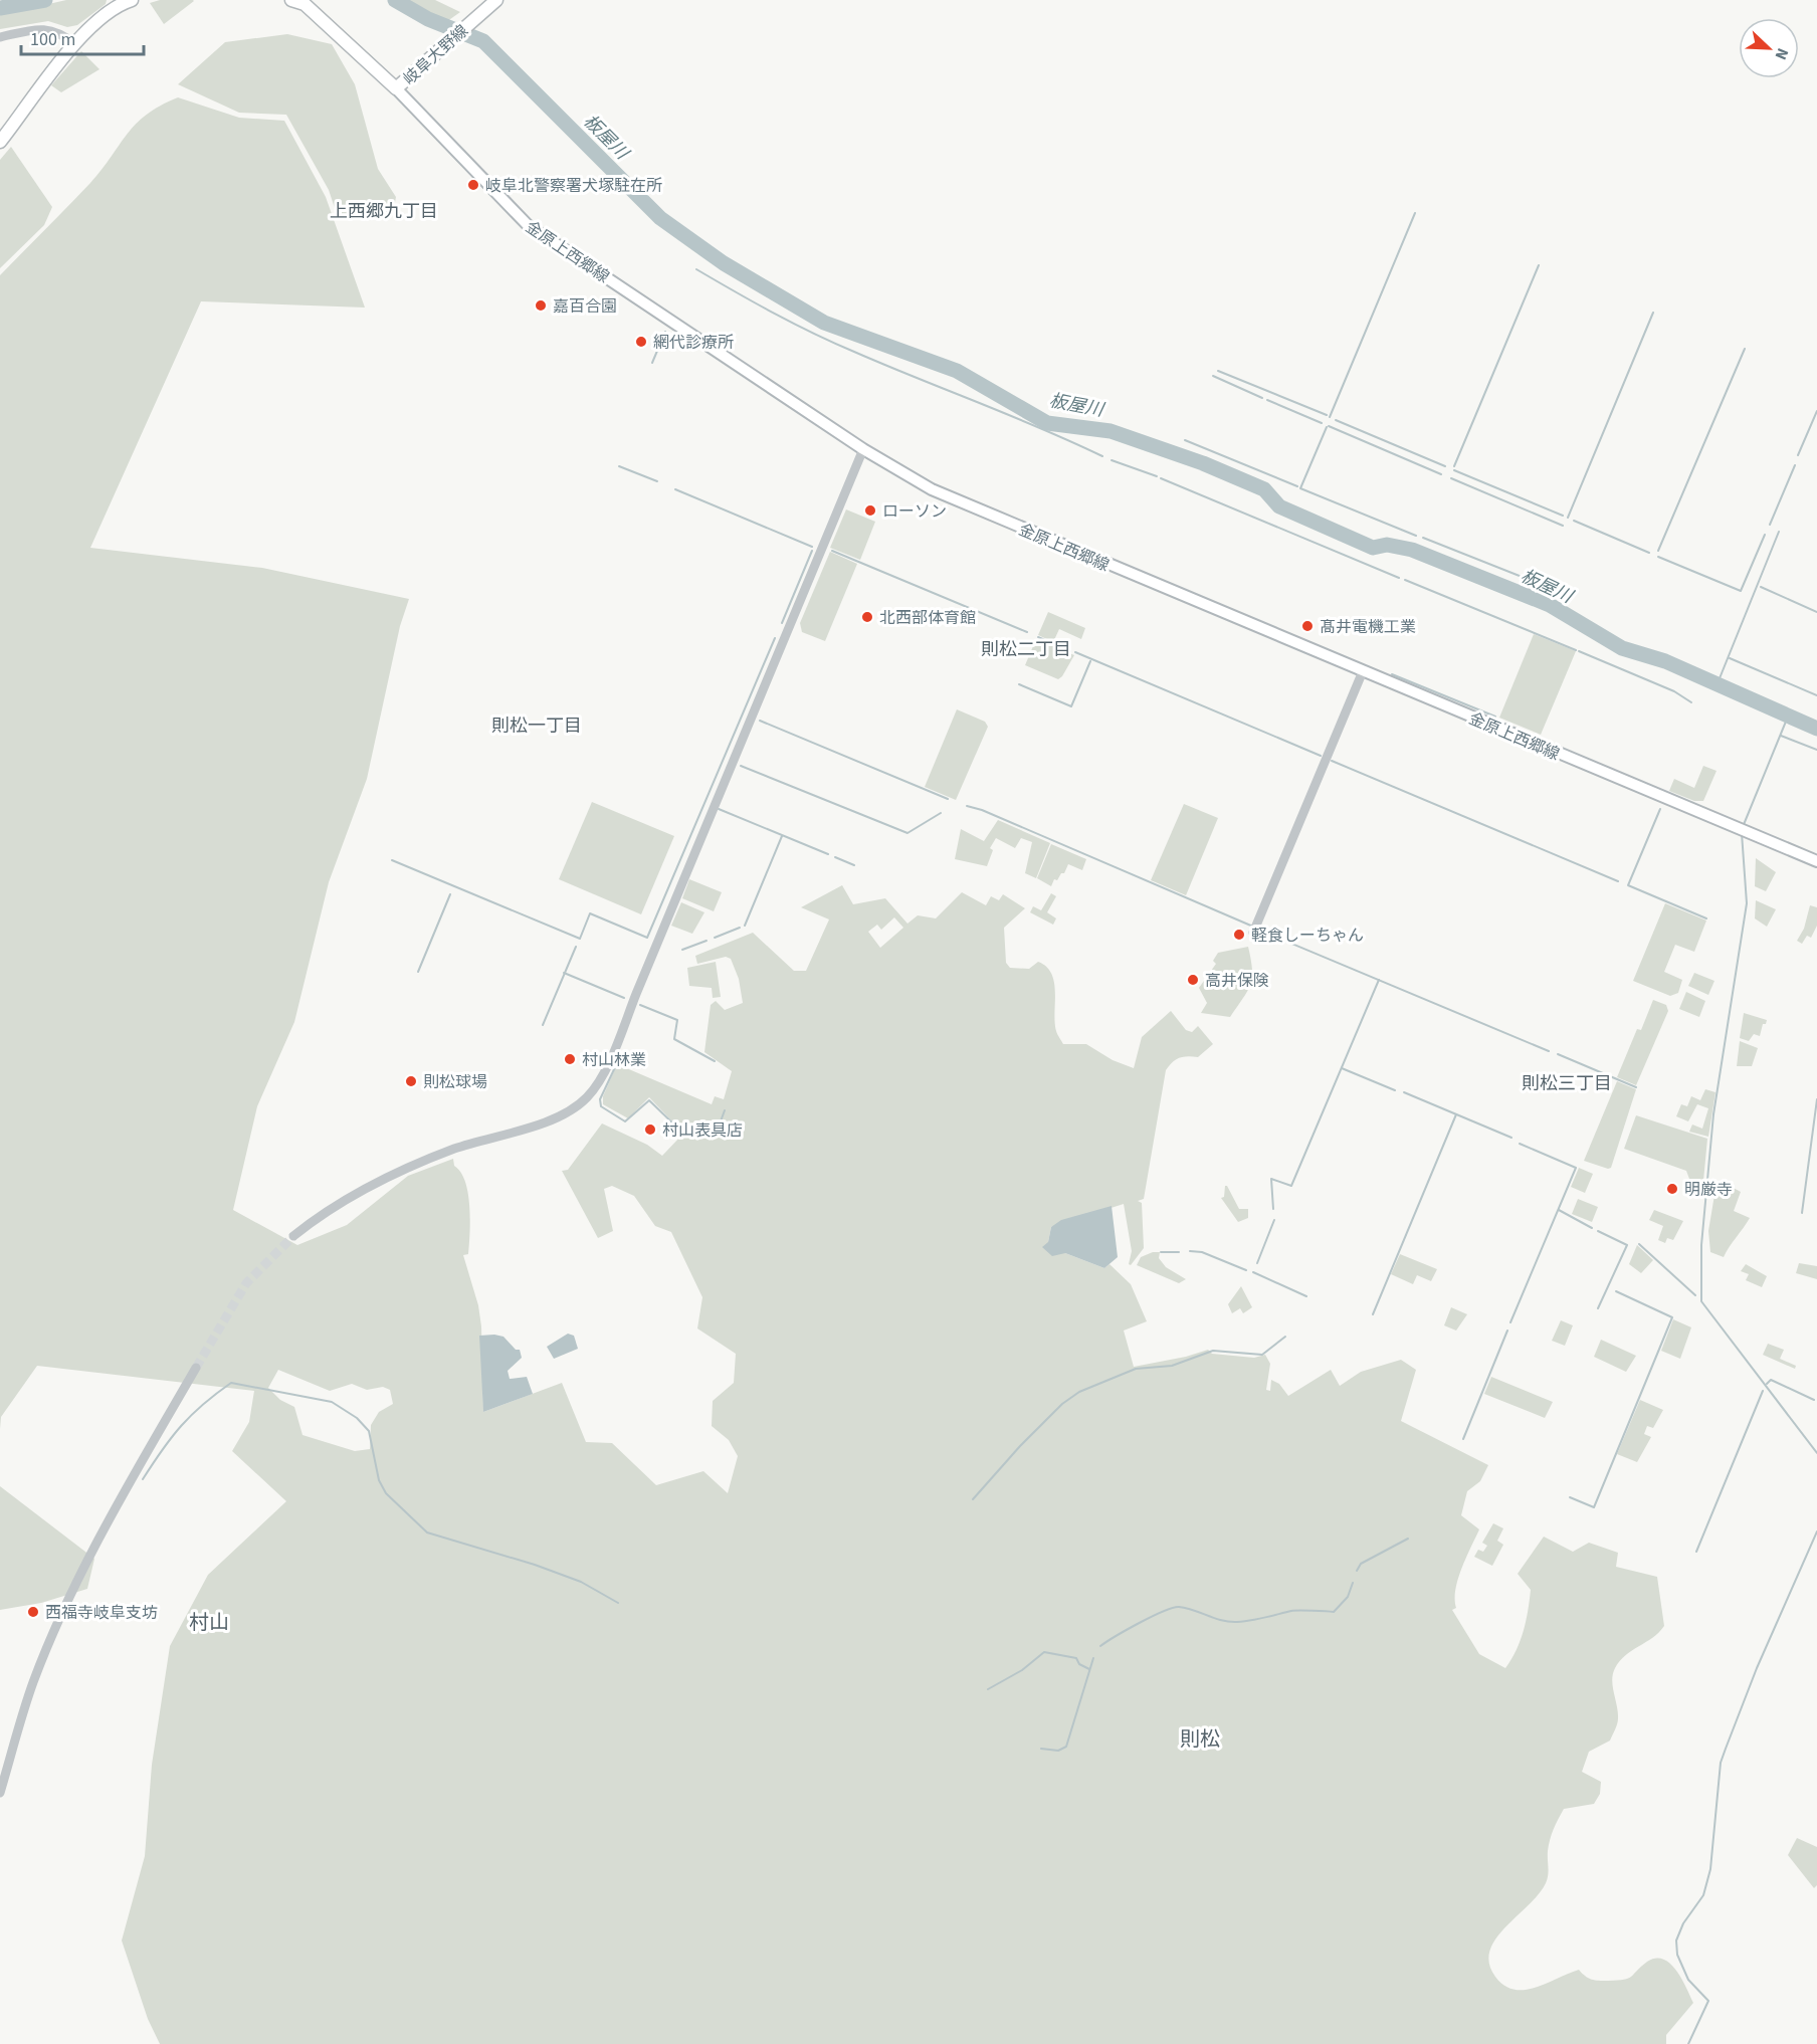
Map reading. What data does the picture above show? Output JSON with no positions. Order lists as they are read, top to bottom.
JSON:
{
  "streets": {
    "main road": ["岐阜大野線", "金原上西郷線"]
  },
  "crossings": [
    ["岐阜大野線", "金原上西郷線"]
  ],
  "districts": [
    "上西郷九丁目",
    "則松二丁目",
    "則松一丁目",
    "則松三丁目",
    "村山",
    "則松"
  ],
  "water": ["板屋川"],
  "places": [
    "岐阜北警察署犬塚駐在所",
    "嘉百合園",
    "網代診療所",
    "ローソン",
    "北西部体育館",
    "髙井電機工業",
    "軽食しーちゃん",
    "高井保険",
    "村山林業",
    "則松球場",
    "村山表具店",
    "明厳寺",
    "西福寺岐阜支坊"
  ],
  "scale_bar": "100 m",
  "north": "bottom right"
}
